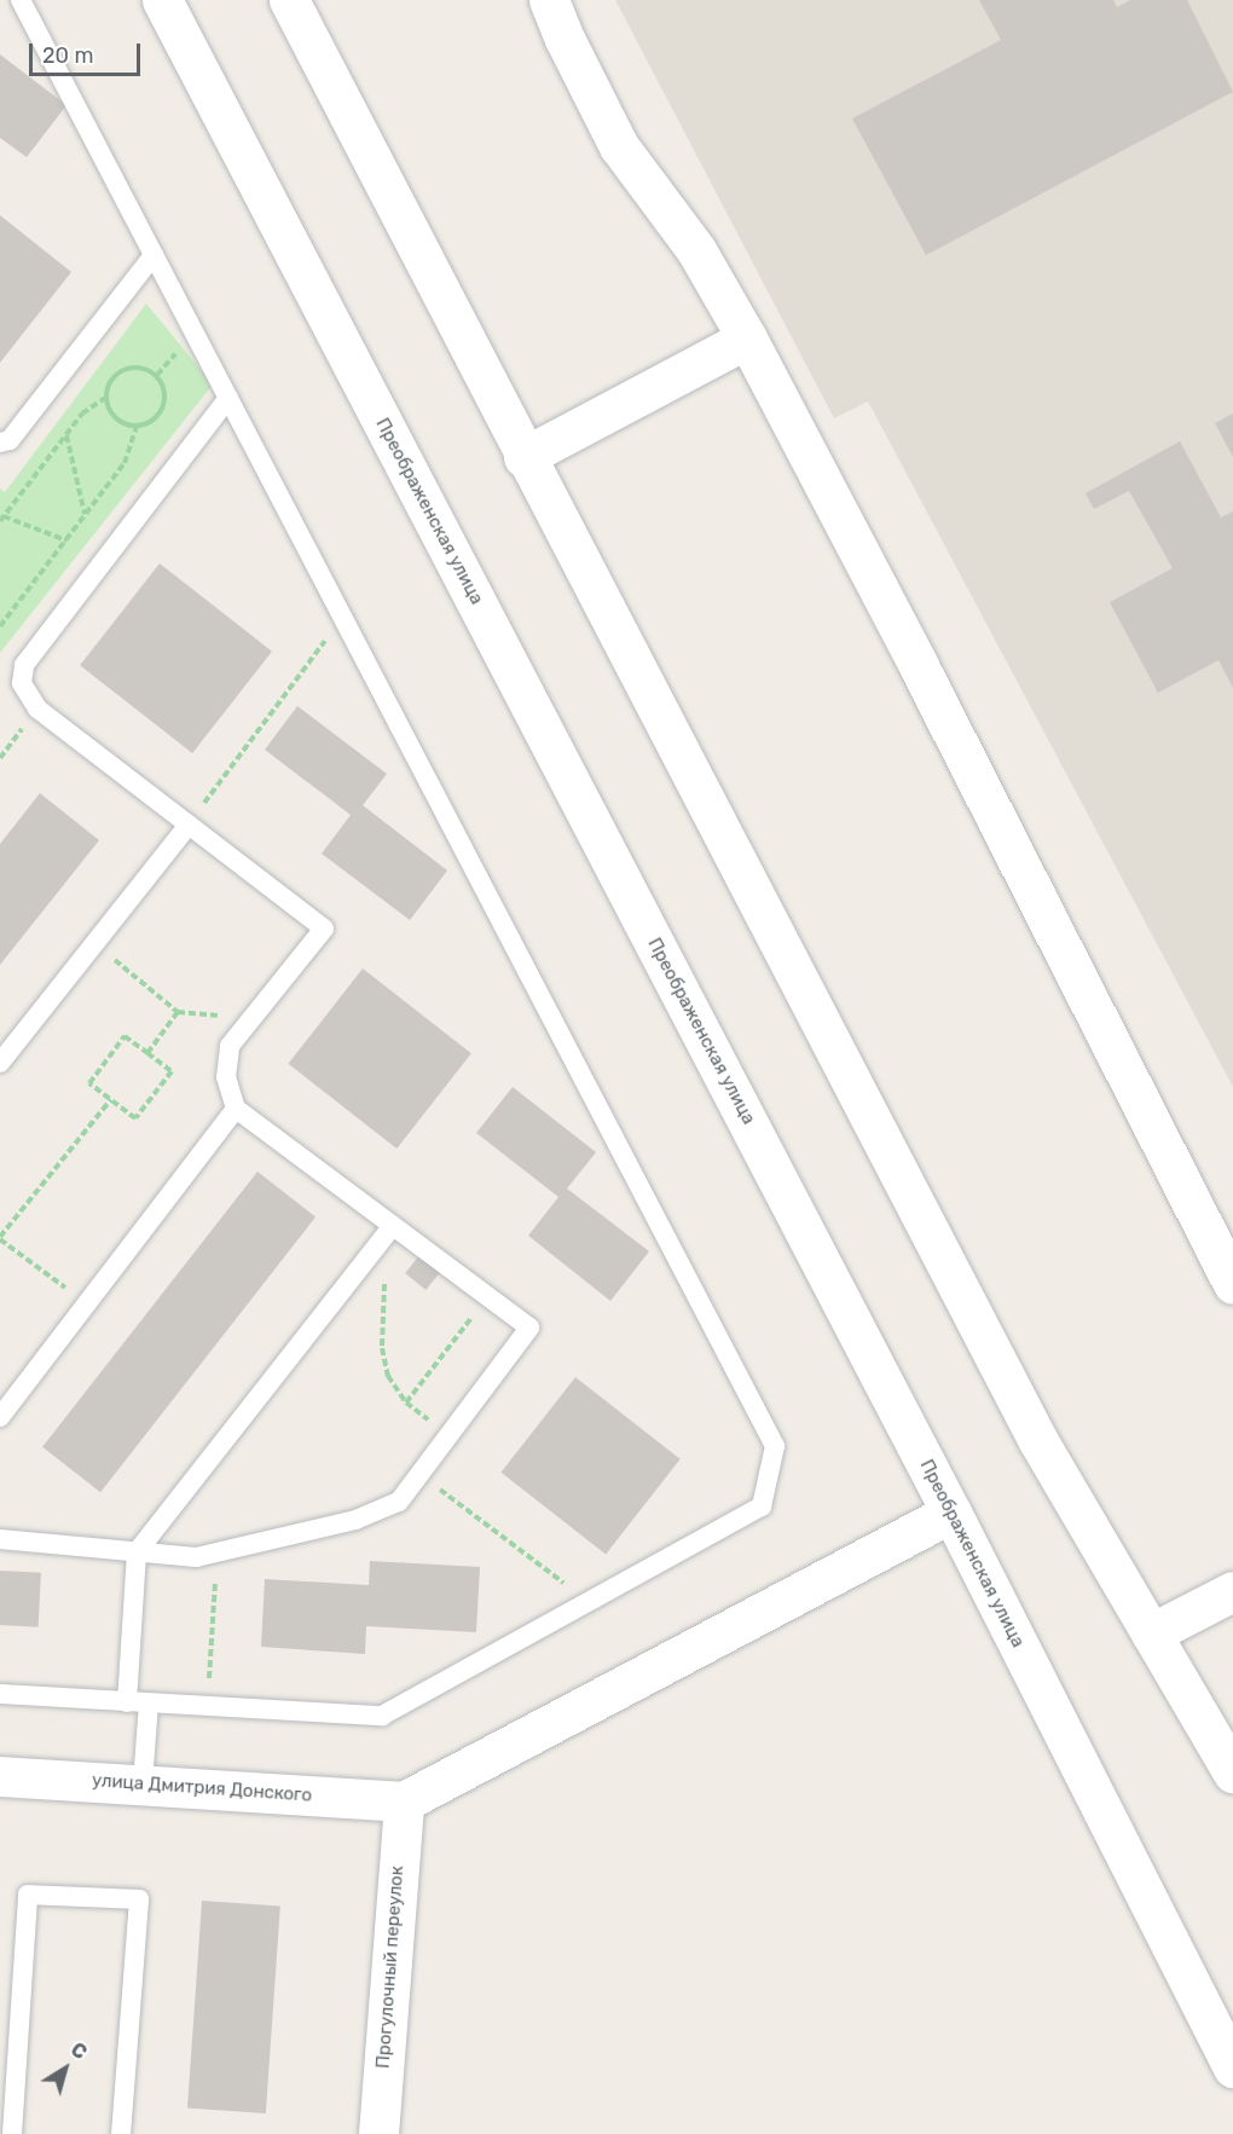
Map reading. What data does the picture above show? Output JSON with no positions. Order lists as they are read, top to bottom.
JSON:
{
  "streets": {
    "street": ["Преображенская улица", "улица Дмитрия Донского", "Прогулочный переулок"]
  },
  "crossings": [
    ["улица Дмитрия Донского", "Прогулочный переулок"]
  ],
  "scale_bar": "20 m",
  "north": "top right"
}
